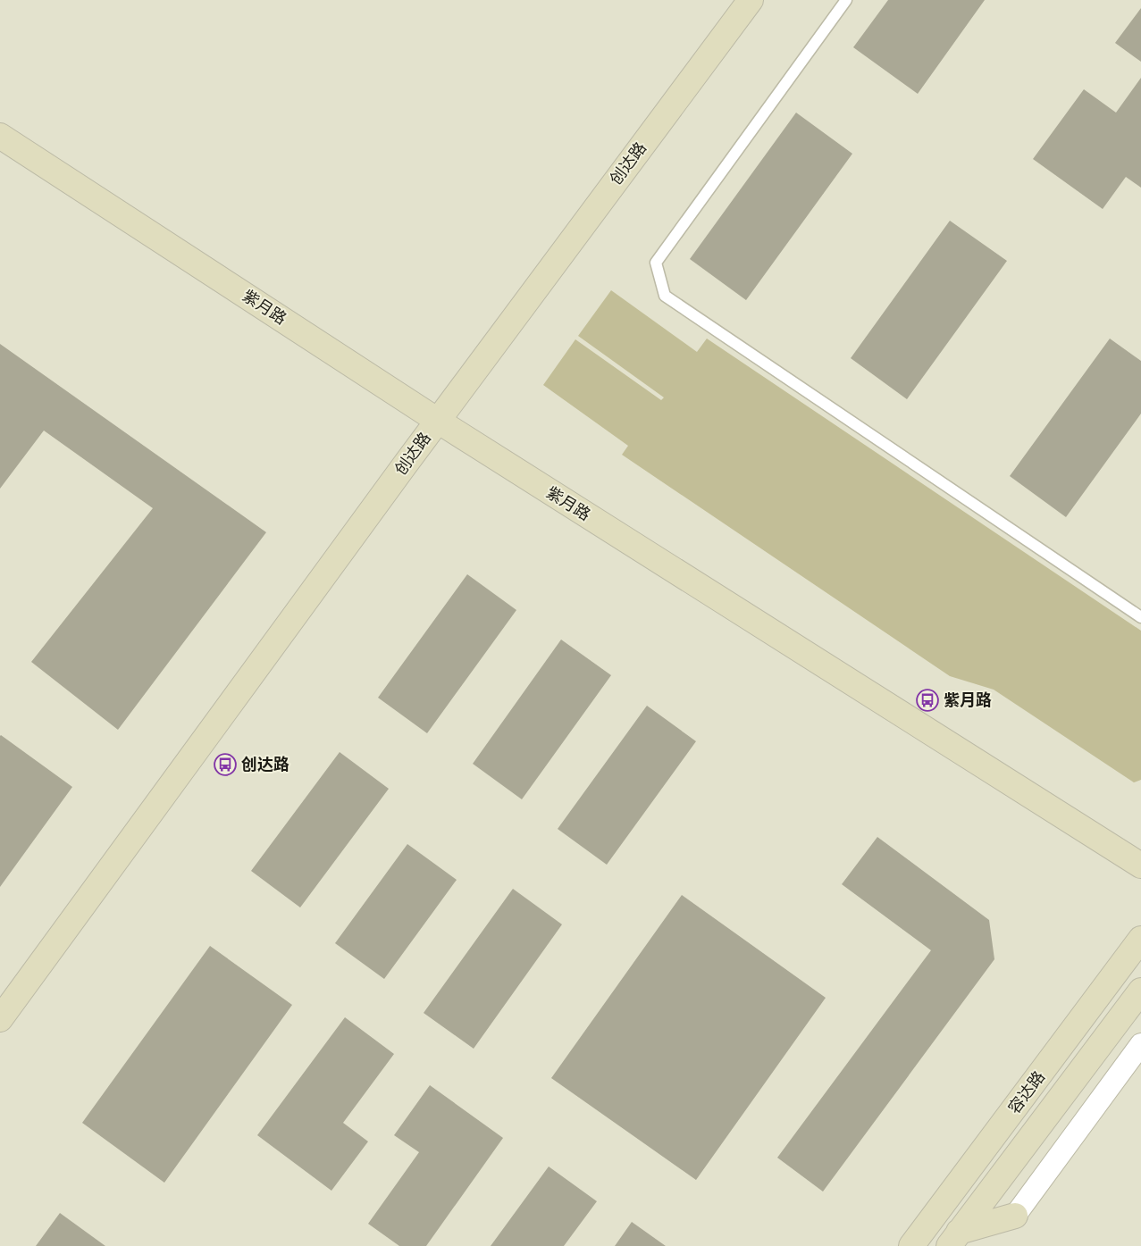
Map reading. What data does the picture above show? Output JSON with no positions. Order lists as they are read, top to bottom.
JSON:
{
  "streets": {
    "street": ["创达路", "紫月路", "容达路"]
  },
  "crossings": [
    ["创达路", "紫月路"]
  ],
  "places": {
    "bus stop": ["紫月路", "创达路"]
  }
}
